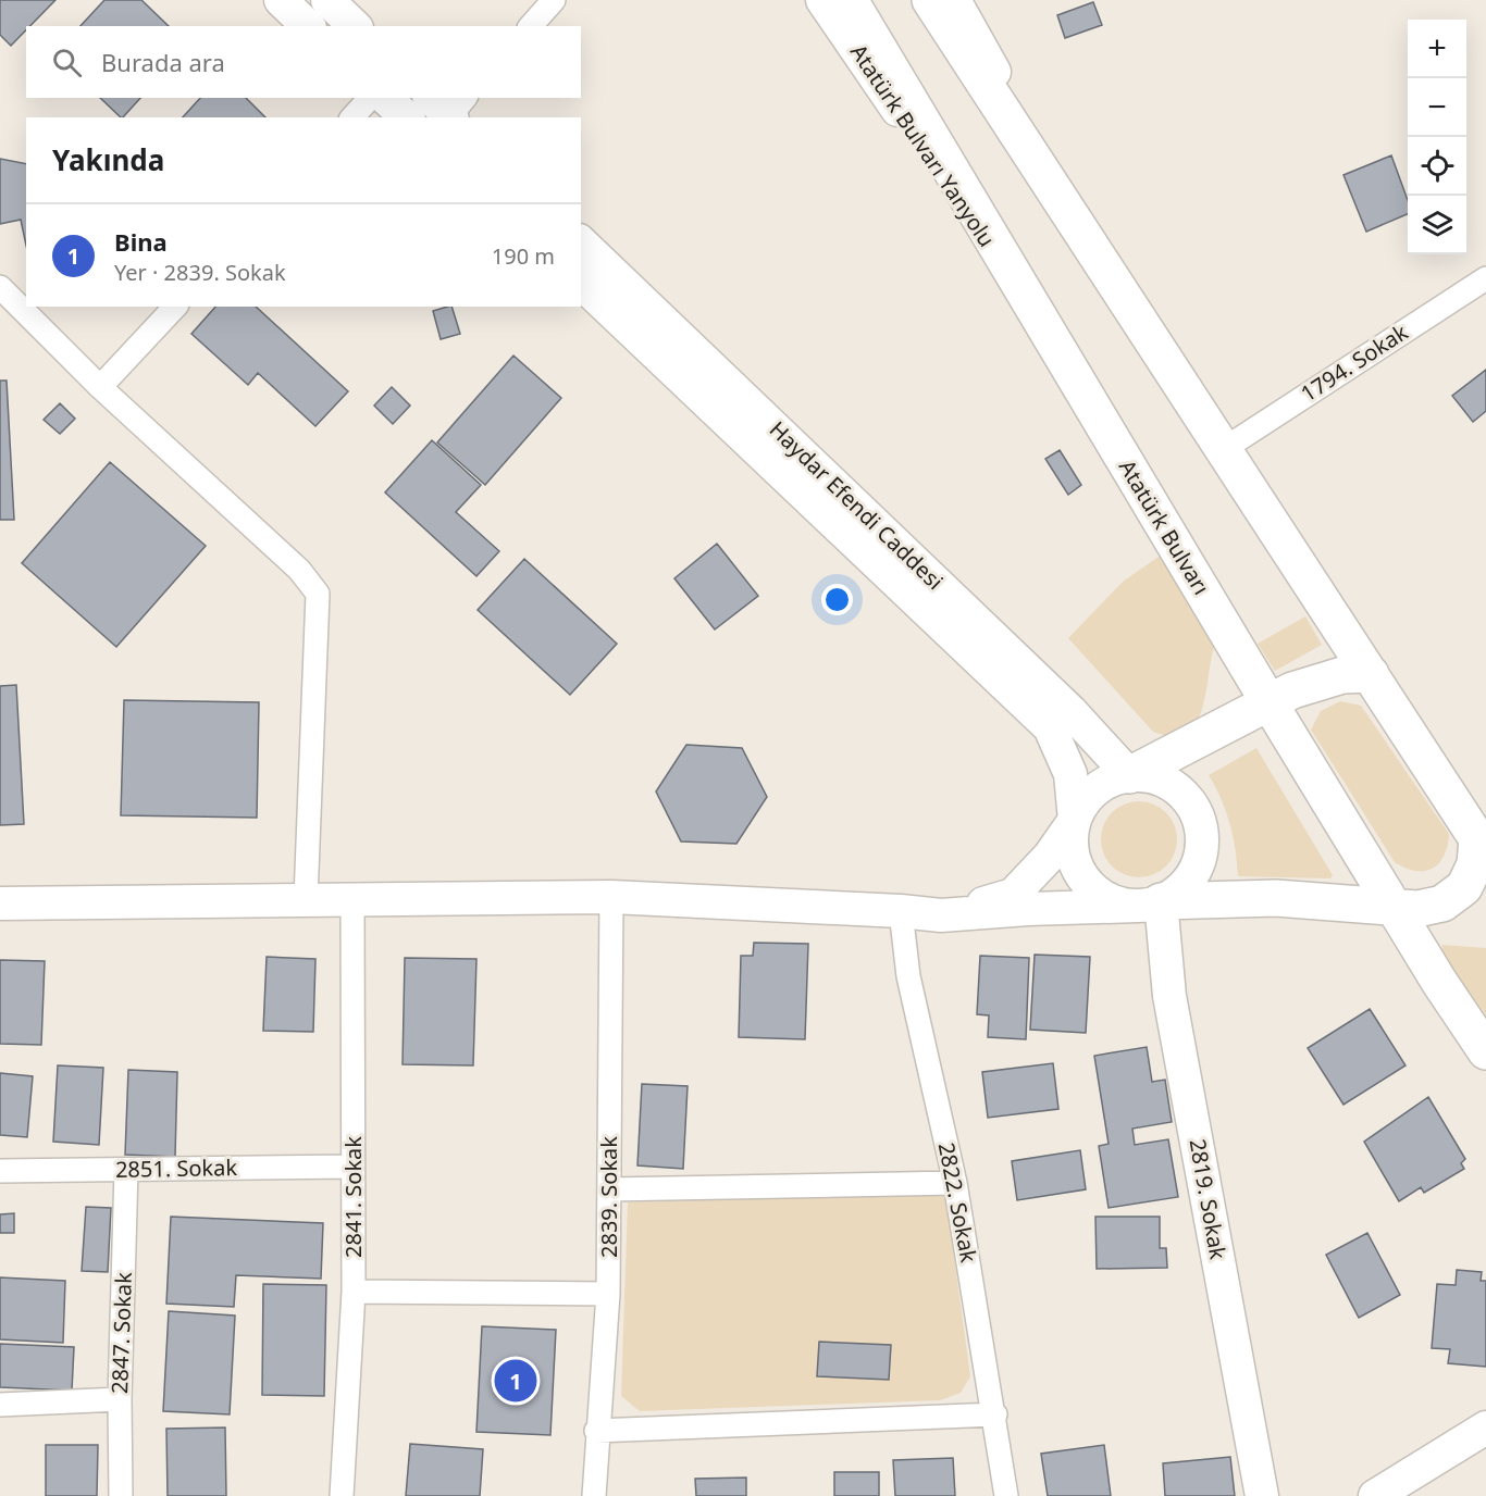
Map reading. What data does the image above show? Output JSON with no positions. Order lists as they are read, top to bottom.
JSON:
{
  "streets": {
    "highway": ["Atatürk Bulvarı"],
    "main road": ["Atatürk Bulvarı Yanyolu", "Haydar Efendi Caddesi", "2819. Sokak"],
    "street": [
      "1794. Sokak",
      "2851. Sokak",
      "2841. Sokak",
      "2839. Sokak",
      "2822. Sokak",
      "2847. Sokak"
    ]
  },
  "crossings": [
    ["Atatürk Bulvarı Yanyolu", "Atatürk Bulvarı"],
    ["Haydar Efendi Caddesi", "2819. Sokak"],
    ["2851. Sokak", "2841. Sokak"],
    ["2851. Sokak", "2847. Sokak"]
  ],
  "page": {
    "map_buttons": ["+", "−"],
    "search": "Burada ara",
    "heading": "Yakında",
    "list": [
      {
        "mark": "1",
        "name": "Bina",
        "note": "Yer · 2839. Sokak",
        "value": "190 m"
      }
    ],
    "pins": "1"
  }
}
